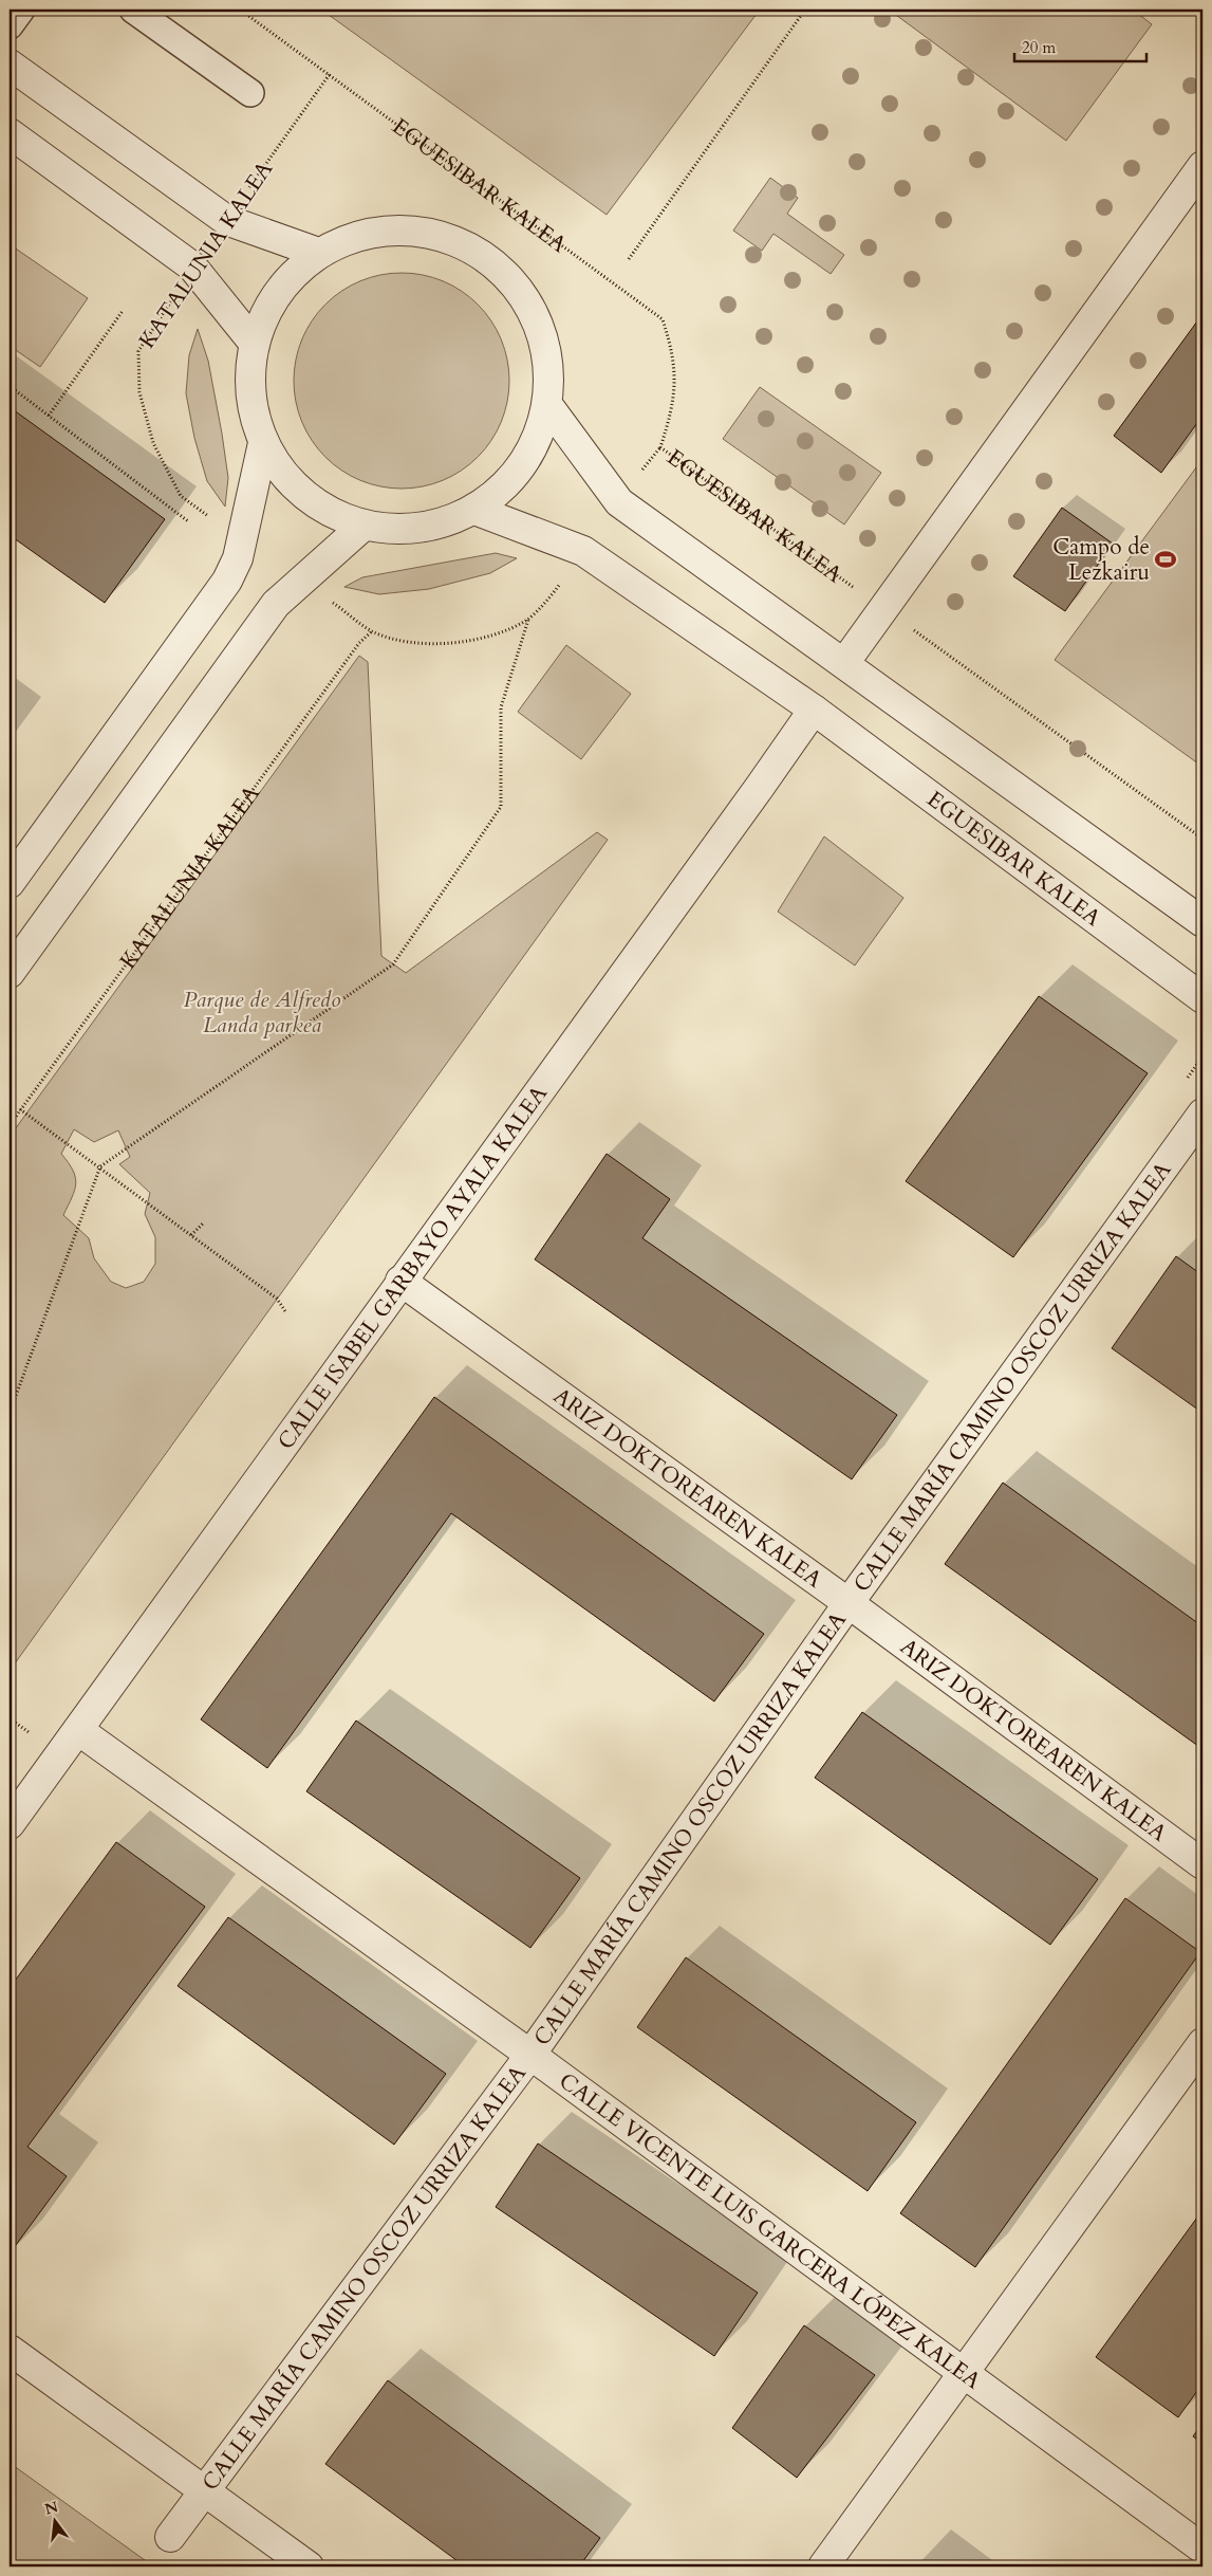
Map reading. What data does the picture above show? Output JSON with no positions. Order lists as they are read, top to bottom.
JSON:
{
  "streets": {
    "street": [
      "EGUESIBAR KALEA",
      "CALLE ISABEL GARBAYO AYALA KALEA",
      "CALLE MARÍA CAMINO OSCOZ URRIZA KALEA",
      "ARIZ DOKTOREAREN KALEA",
      "CALLE VICENTE LUIS GARCERA LÓPEZ KALEA"
    ],
    "path": ["KATALUNIA KALEA"]
  },
  "crossings": [
    ["EGUESIBAR KALEA", "KATALUNIA KALEA"],
    ["EGUESIBAR KALEA", "CALLE ISABEL GARBAYO AYALA KALEA"],
    ["CALLE ISABEL GARBAYO AYALA KALEA", "ARIZ DOKTOREAREN KALEA"],
    ["CALLE ISABEL GARBAYO AYALA KALEA", "CALLE VICENTE LUIS GARCERA LÓPEZ KALEA"],
    ["CALLE MARÍA CAMINO OSCOZ URRIZA KALEA", "ARIZ DOKTOREAREN KALEA"],
    ["CALLE MARÍA CAMINO OSCOZ URRIZA KALEA", "CALLE VICENTE LUIS GARCERA LÓPEZ KALEA"]
  ],
  "parks": ["Parque de Alfredo Landa parkea"],
  "places": {
    "sports": ["Campo de Lezkairu"]
  },
  "scale_bar": "20 m",
  "north": "top"
}
